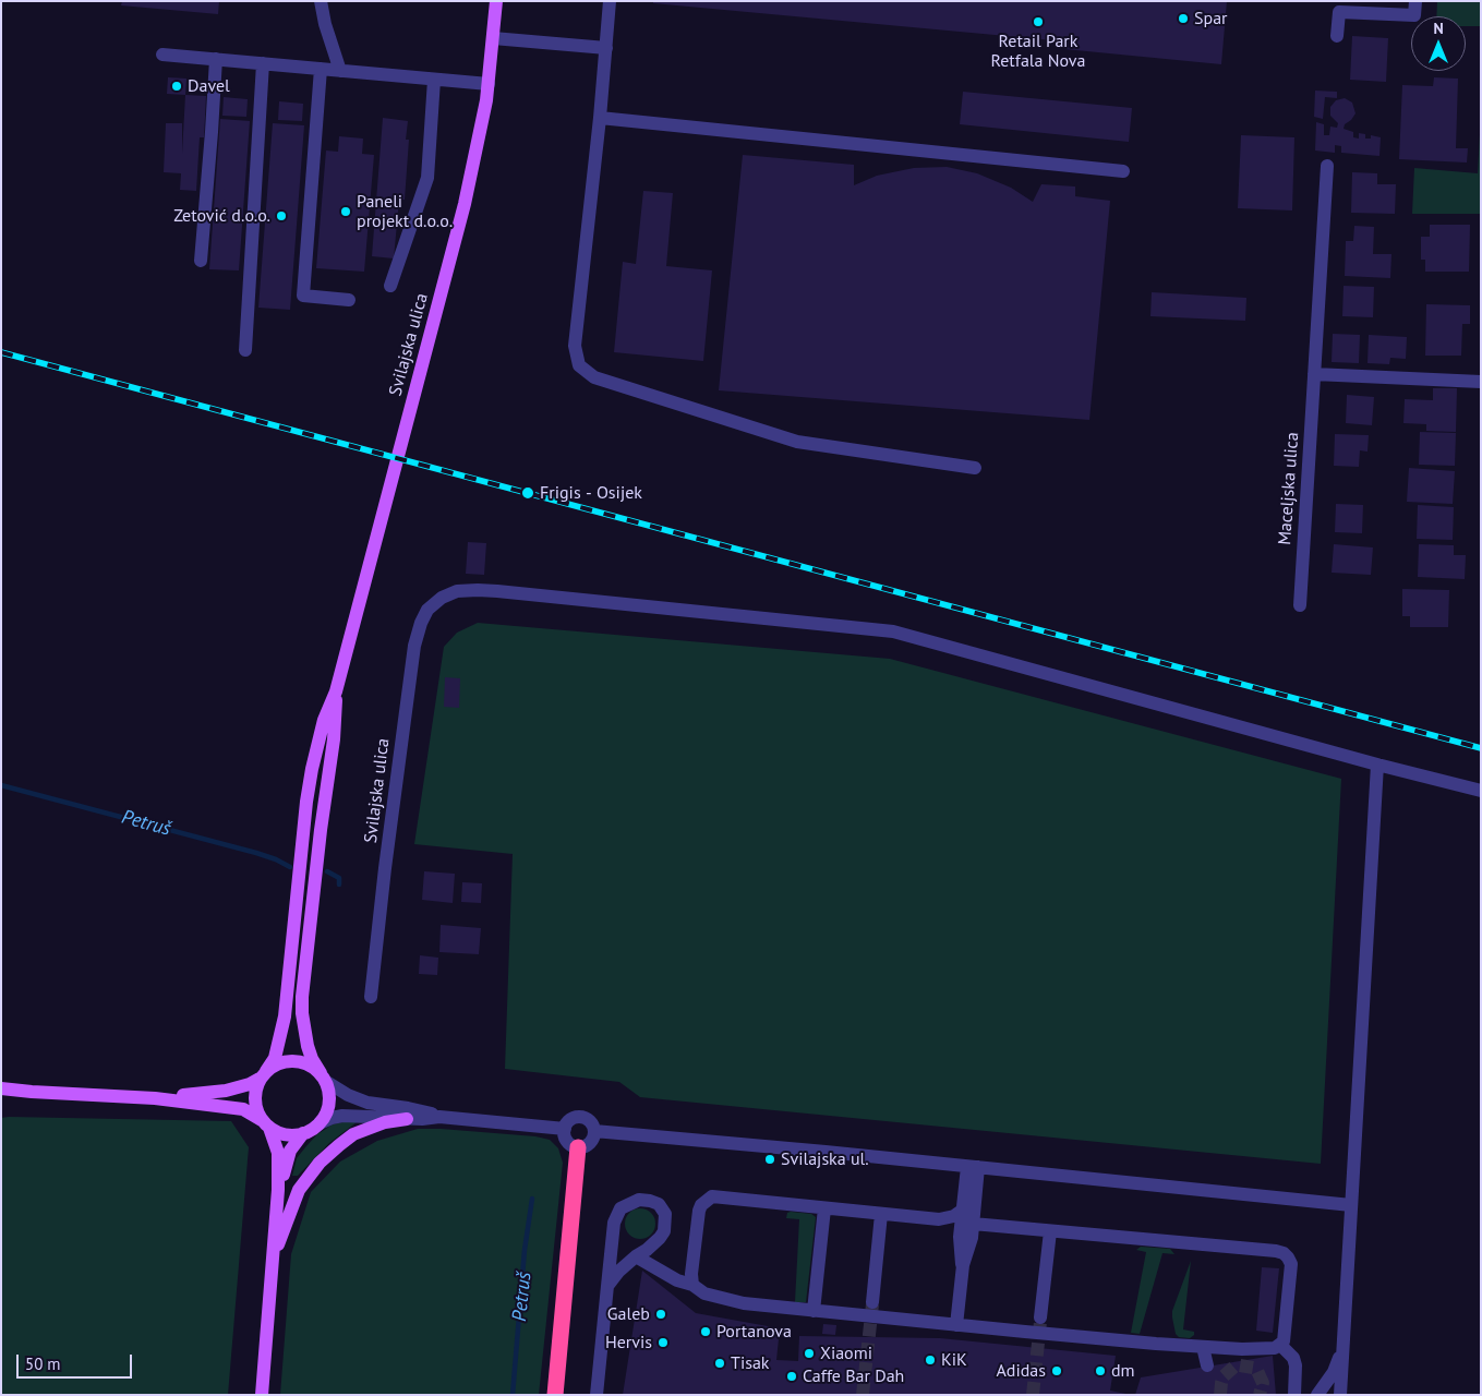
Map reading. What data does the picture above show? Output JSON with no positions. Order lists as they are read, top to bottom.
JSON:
{
  "streets": {
    "main road": ["Svilajska ulica"],
    "street": ["Maceljska ulica"]
  },
  "water": ["Petruš"],
  "places": [
    "Spar",
    "Retail Park Retfala Nova",
    "Davel",
    "Paneli projekt d.o.o.",
    "Zetović d.o.o.",
    "Frigis - Osijek",
    "Svilajska ul.",
    "Galeb",
    "Portanova",
    "Hervis",
    "Xiaomi",
    "KiK",
    "Tisak",
    "Adidas",
    "dm",
    "Caffe Bar Dah"
  ],
  "scale_bar": "50 m",
  "north": "top"
}
